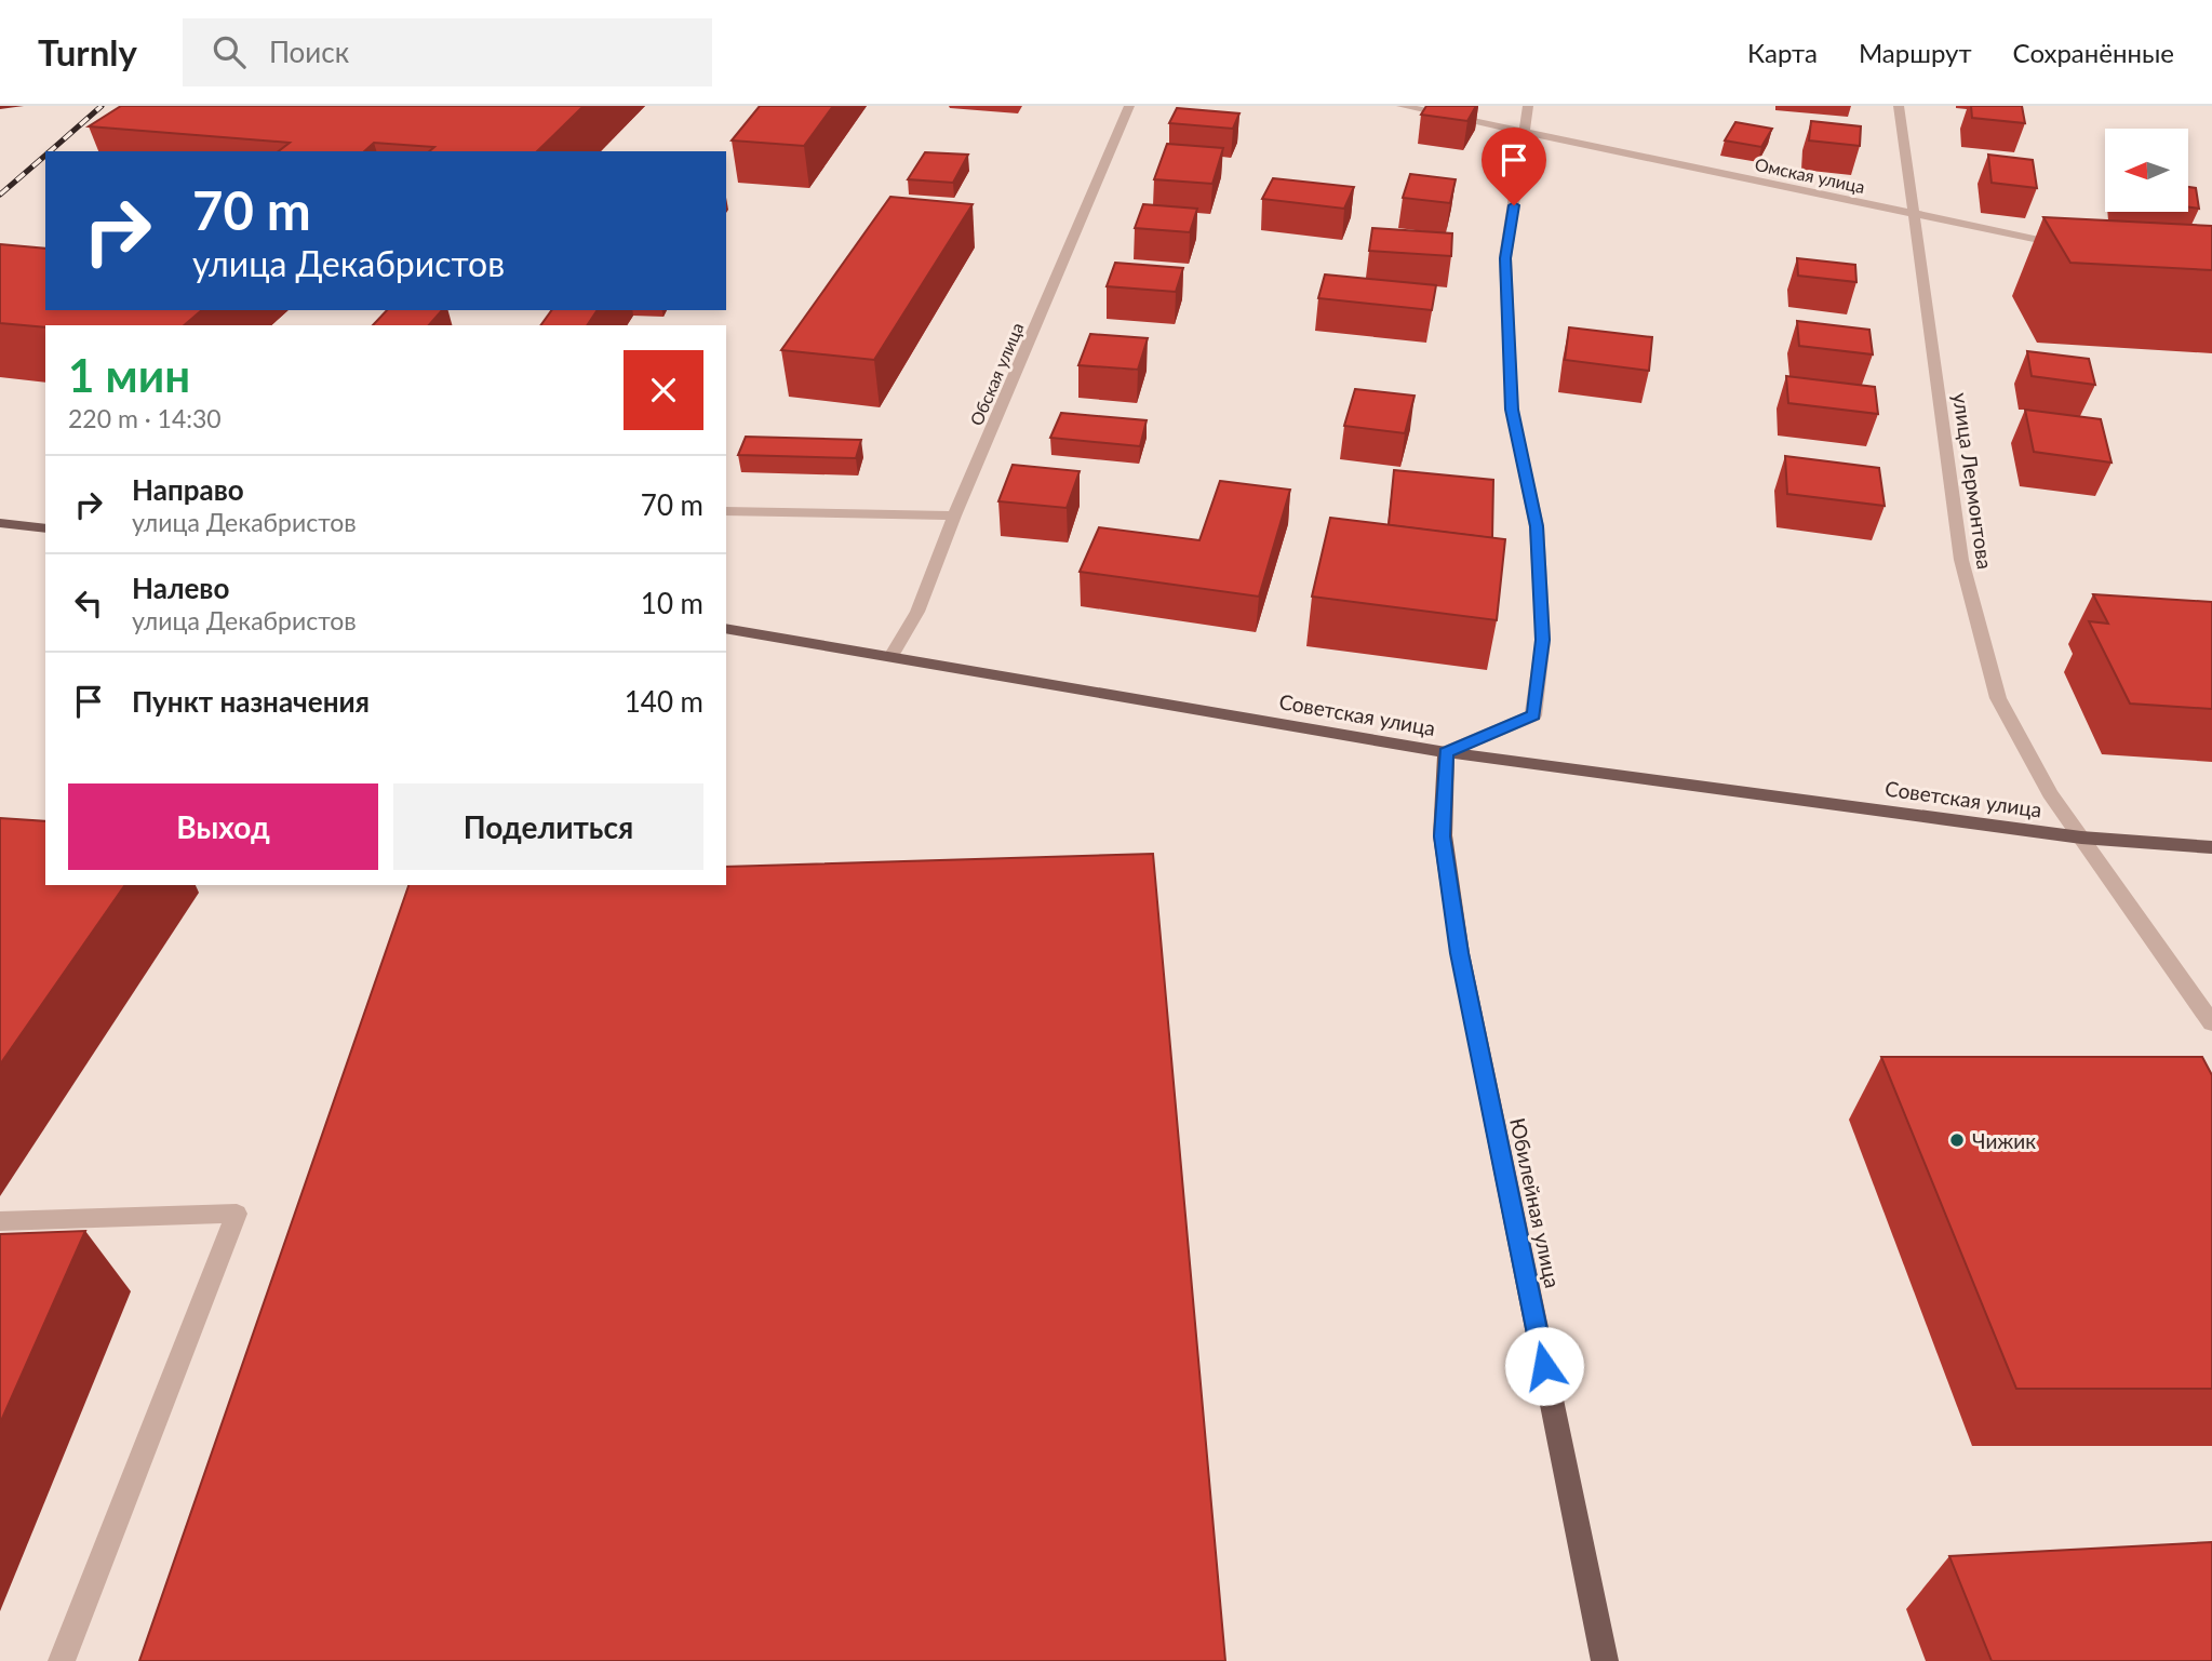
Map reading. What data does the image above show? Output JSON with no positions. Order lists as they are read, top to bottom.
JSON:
{
  "streets": {
    "main road": ["Советская улица", "Юбилейная улица"],
    "street": ["Омская улица", "Обская улица", "улица Лермонтова"]
  },
  "crossings": [
    ["Омская улица", "улица Лермонтова"],
    ["Обская улица", "Советская улица"],
    ["улица Лермонтова", "Советская улица"],
    ["Советская улица", "Юбилейная улица"]
  ],
  "places": ["Чижик"],
  "north": "left",
  "page": {
    "header": "Turnly",
    "search": "Поиск",
    "nav": ["Карта", "Маршрут", "Сохранённые"],
    "turn": ["70 m", "улица Декабристов"],
    "heading": ["1 мин", "220 m · 14:30"],
    "list": [
      {
        "name": "Направо",
        "note": "улица Декабристов",
        "value": "70 m"
      },
      {
        "name": "Налево",
        "note": "улица Декабристов",
        "value": "10 m"
      },
      {
        "name": "Пункт назначения",
        "value": "140 m"
      }
    ],
    "buttons": ["Выход", "Поделиться"]
  }
}
